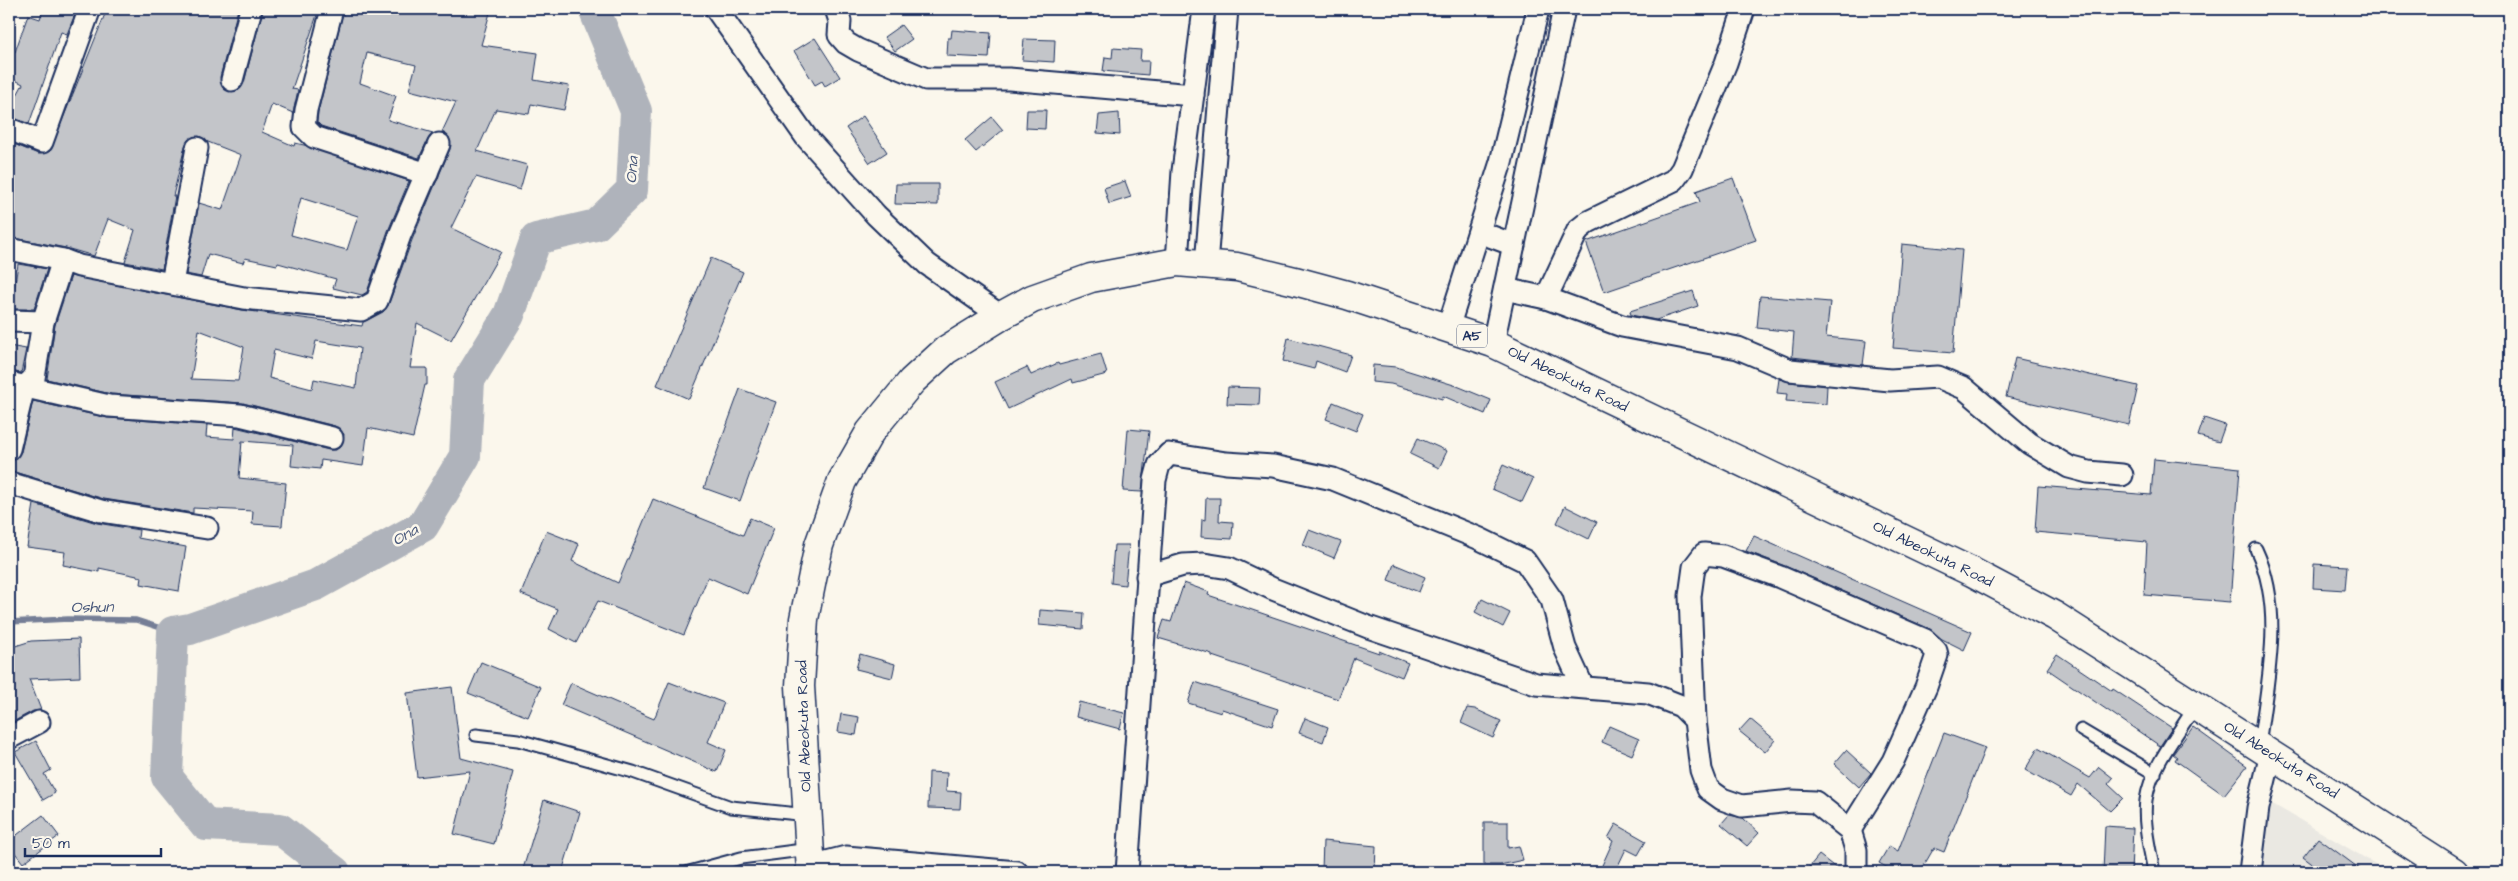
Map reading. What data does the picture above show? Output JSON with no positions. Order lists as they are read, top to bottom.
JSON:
{
  "streets": {
    "highway": ["A5", "Old Abeokuta Road"]
  },
  "water": ["Ona", "Oshun"],
  "scale_bar": "50 m"
}
